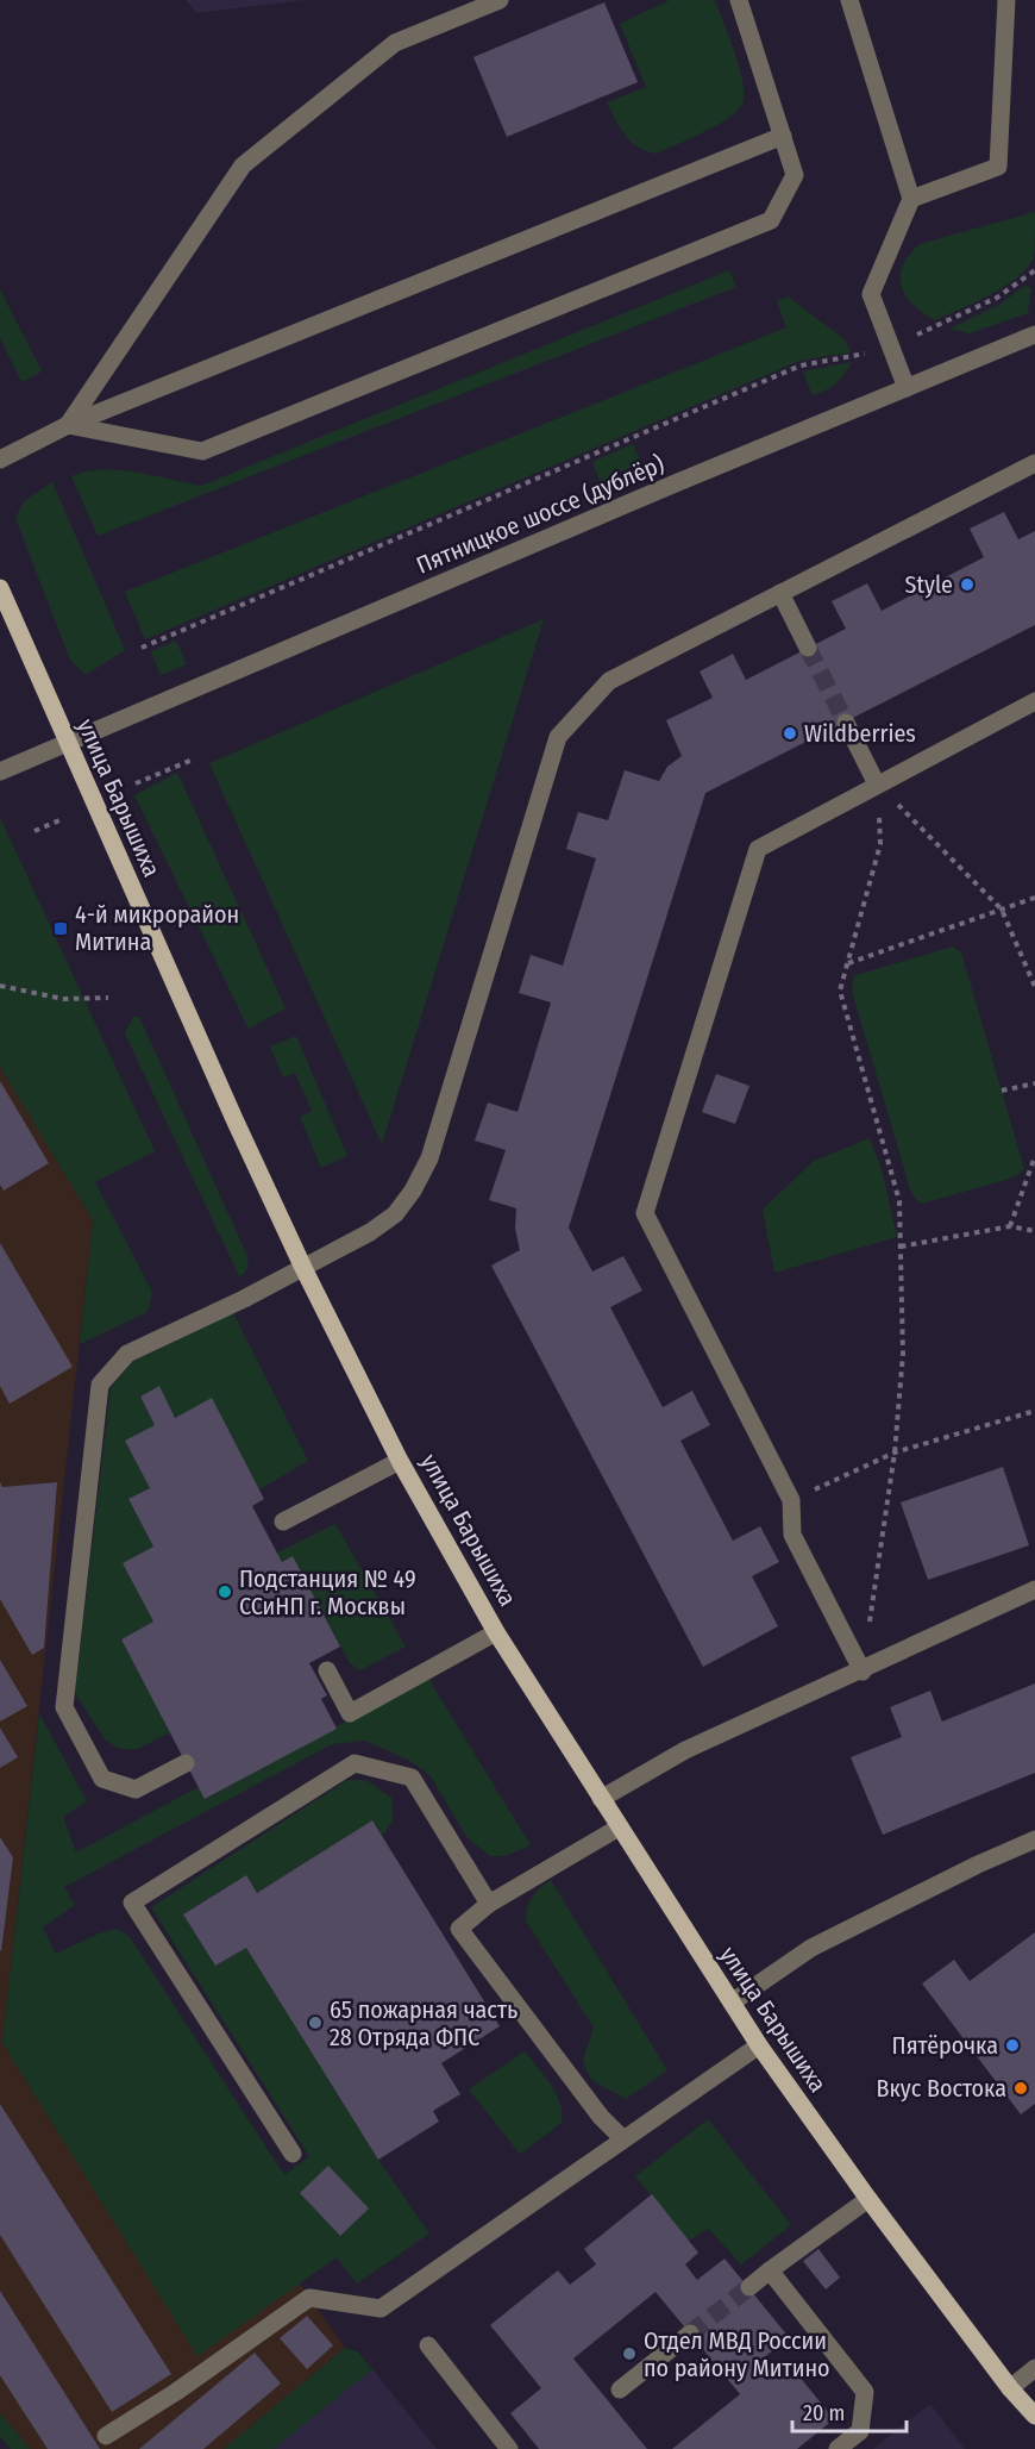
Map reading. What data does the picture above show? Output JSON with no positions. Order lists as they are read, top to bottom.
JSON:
{
  "streets": {
    "main road": ["улица Барышиха"],
    "street": ["Пятницкое шоссе (дублёр)"]
  },
  "crossings": [
    ["Пятницкое шоссе (дублёр)", "улица Барышиха"]
  ],
  "places": {
    "other": [
      "Style",
      "Wildberries",
      "Подстанция № 49 ССиНП г. Москвы",
      "65 пожарная часть 28 Отряда ФПС",
      "Пятёрочка",
      "Вкус Востока",
      "Отдел МВД России по району Митино"
    ],
    "transit": ["4-й микрорайон Митина"]
  },
  "scale_bar": "20 m"
}
